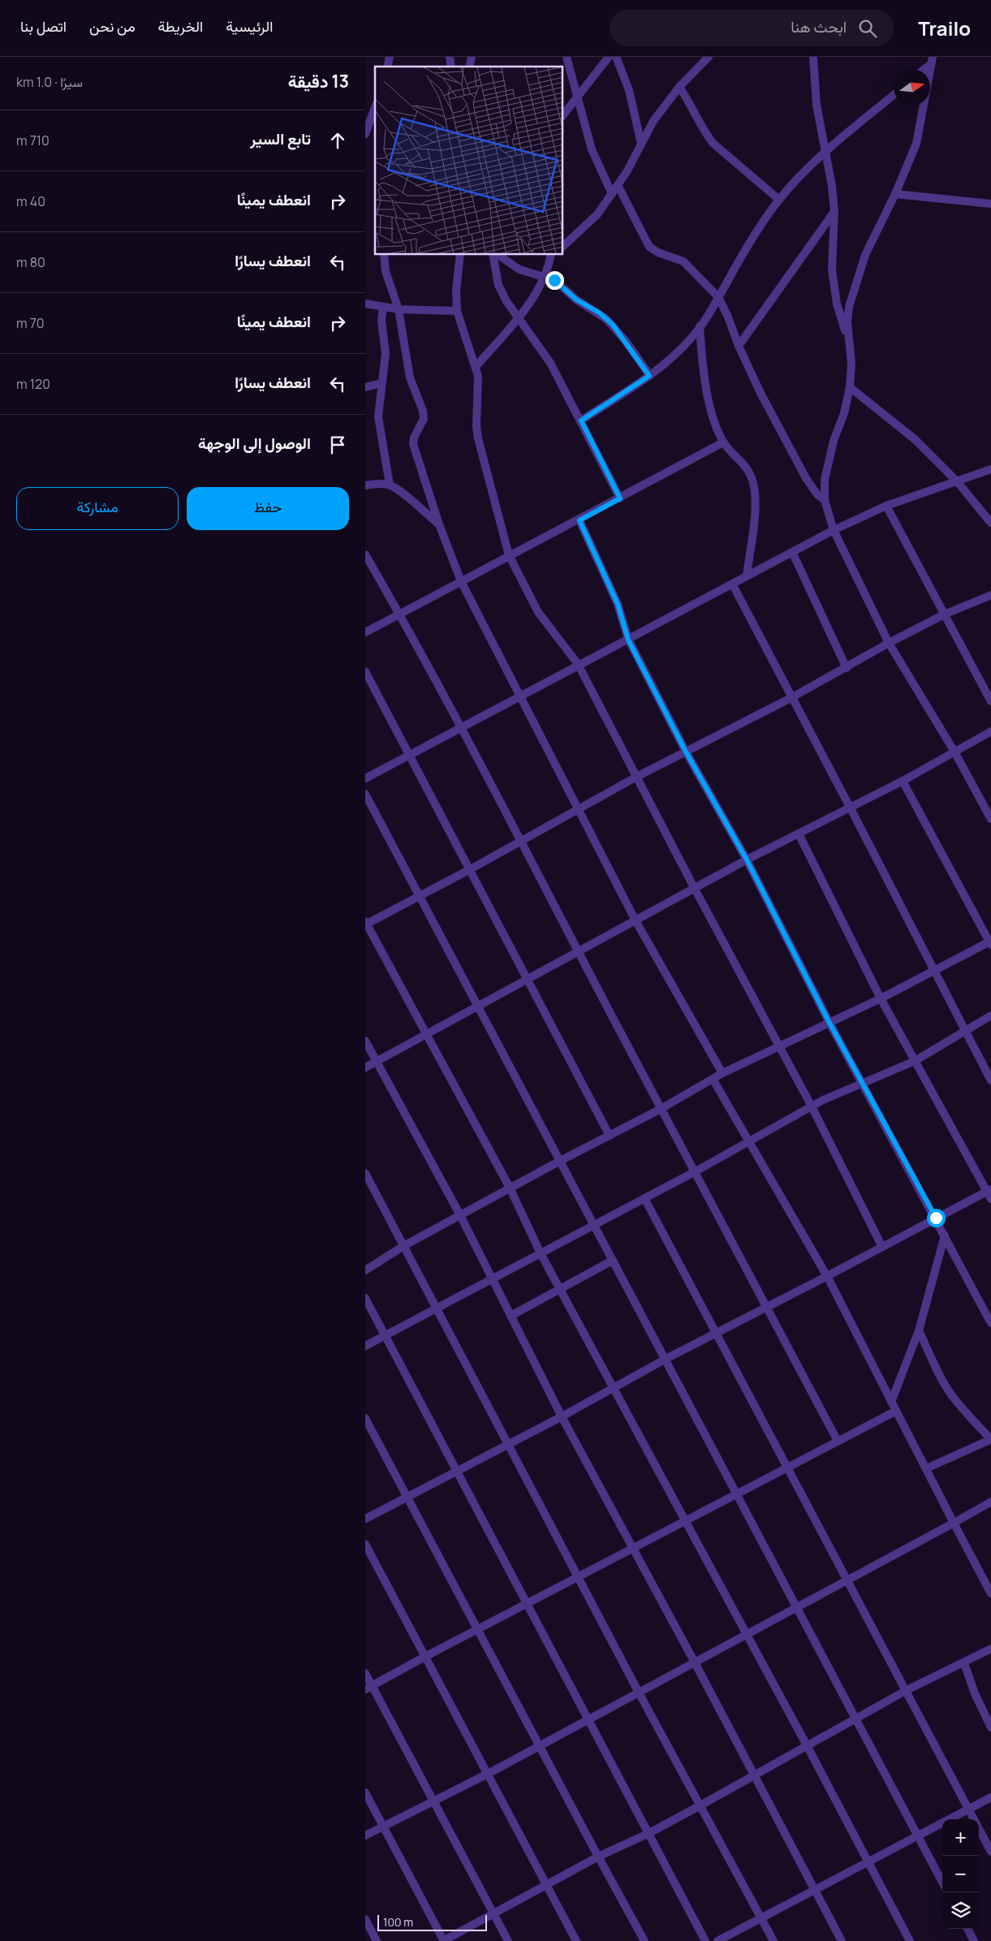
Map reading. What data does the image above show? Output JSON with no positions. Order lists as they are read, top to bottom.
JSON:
{
  "scale_bar": "100 m",
  "north": "right",
  "page": {
    "header": "Trailo",
    "search": "ابحث هنا",
    "nav": [
      "الرئيسية",
      "الخريطة",
      "من نحن",
      "اتصل بنا"
    ],
    "heading": ["13 دقيقة", "سيرًا · 1.0 km"],
    "list": [
      ["تابع السير", "710 m"],
      ["انعطف يمينًا", "40 m"],
      ["انعطف يسارًا", "80 m"],
      ["انعطف يمينًا", "70 m"],
      ["انعطف يسارًا", "120 m"],
      "الوصول إلى الوجهة"
    ],
    "buttons": ["حفظ", "مشاركة"],
    "map_buttons": ["+", "−"],
    "scale": "100 m"
  }
}
